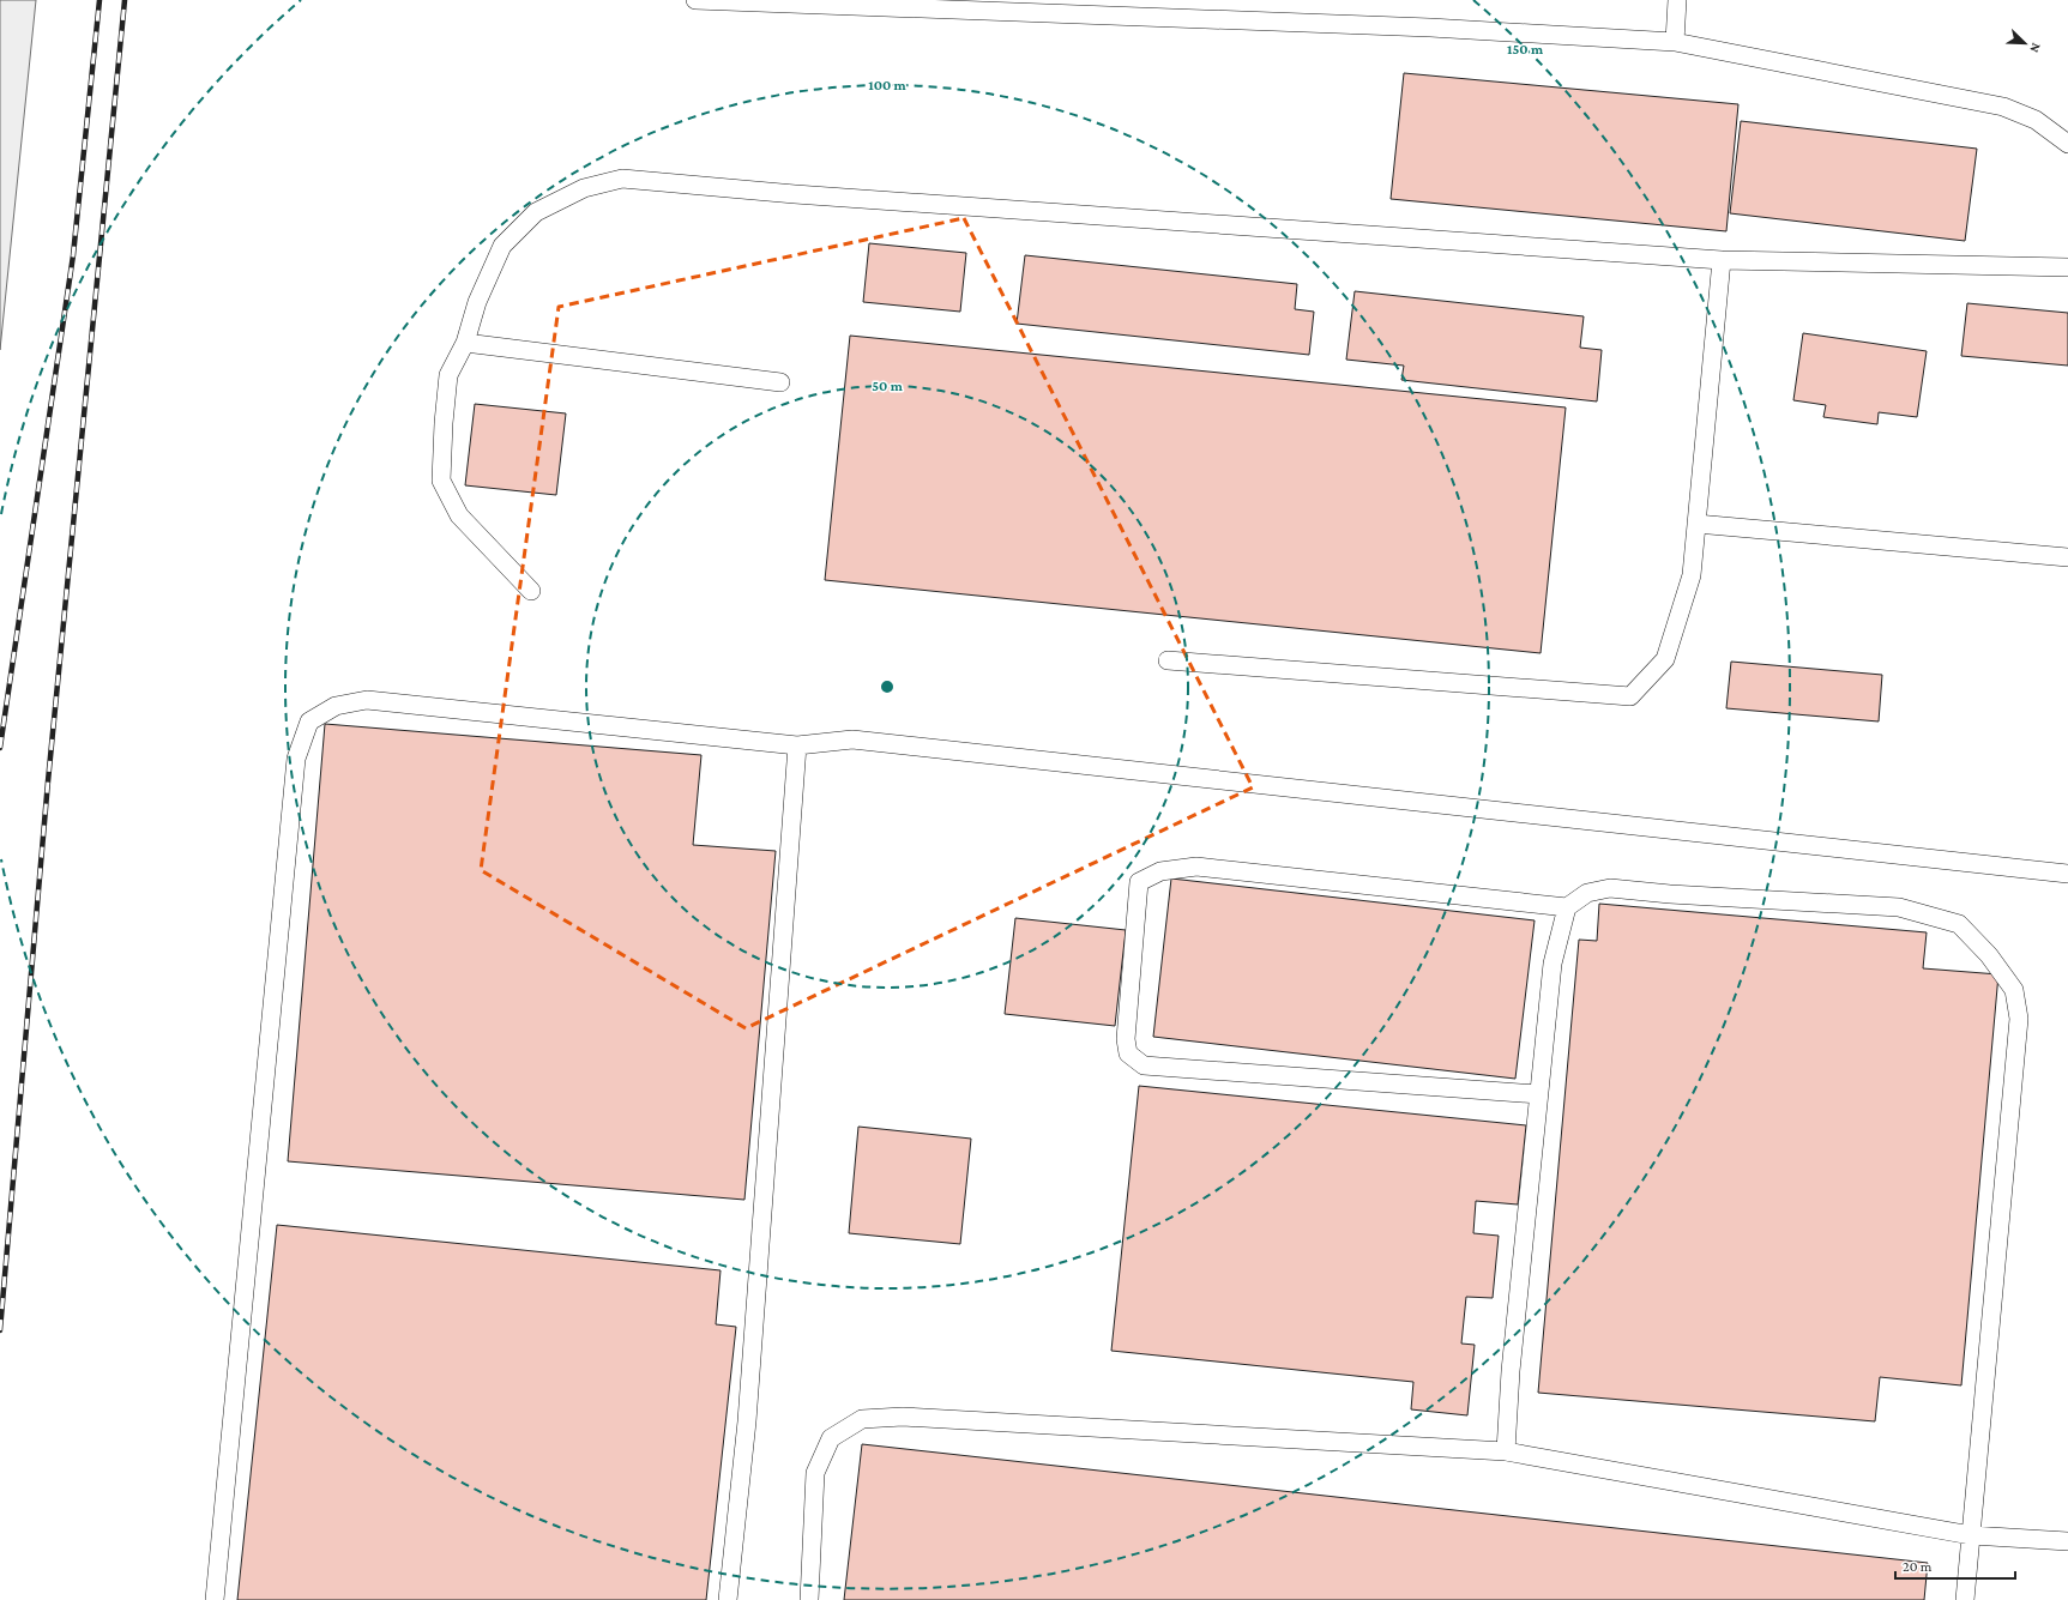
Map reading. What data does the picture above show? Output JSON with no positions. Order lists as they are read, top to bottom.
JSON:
{
  "scale_bar": "20 m",
  "north": "bottom right",
  "rings": ["150 m", "100 m", "50 m"]
}
